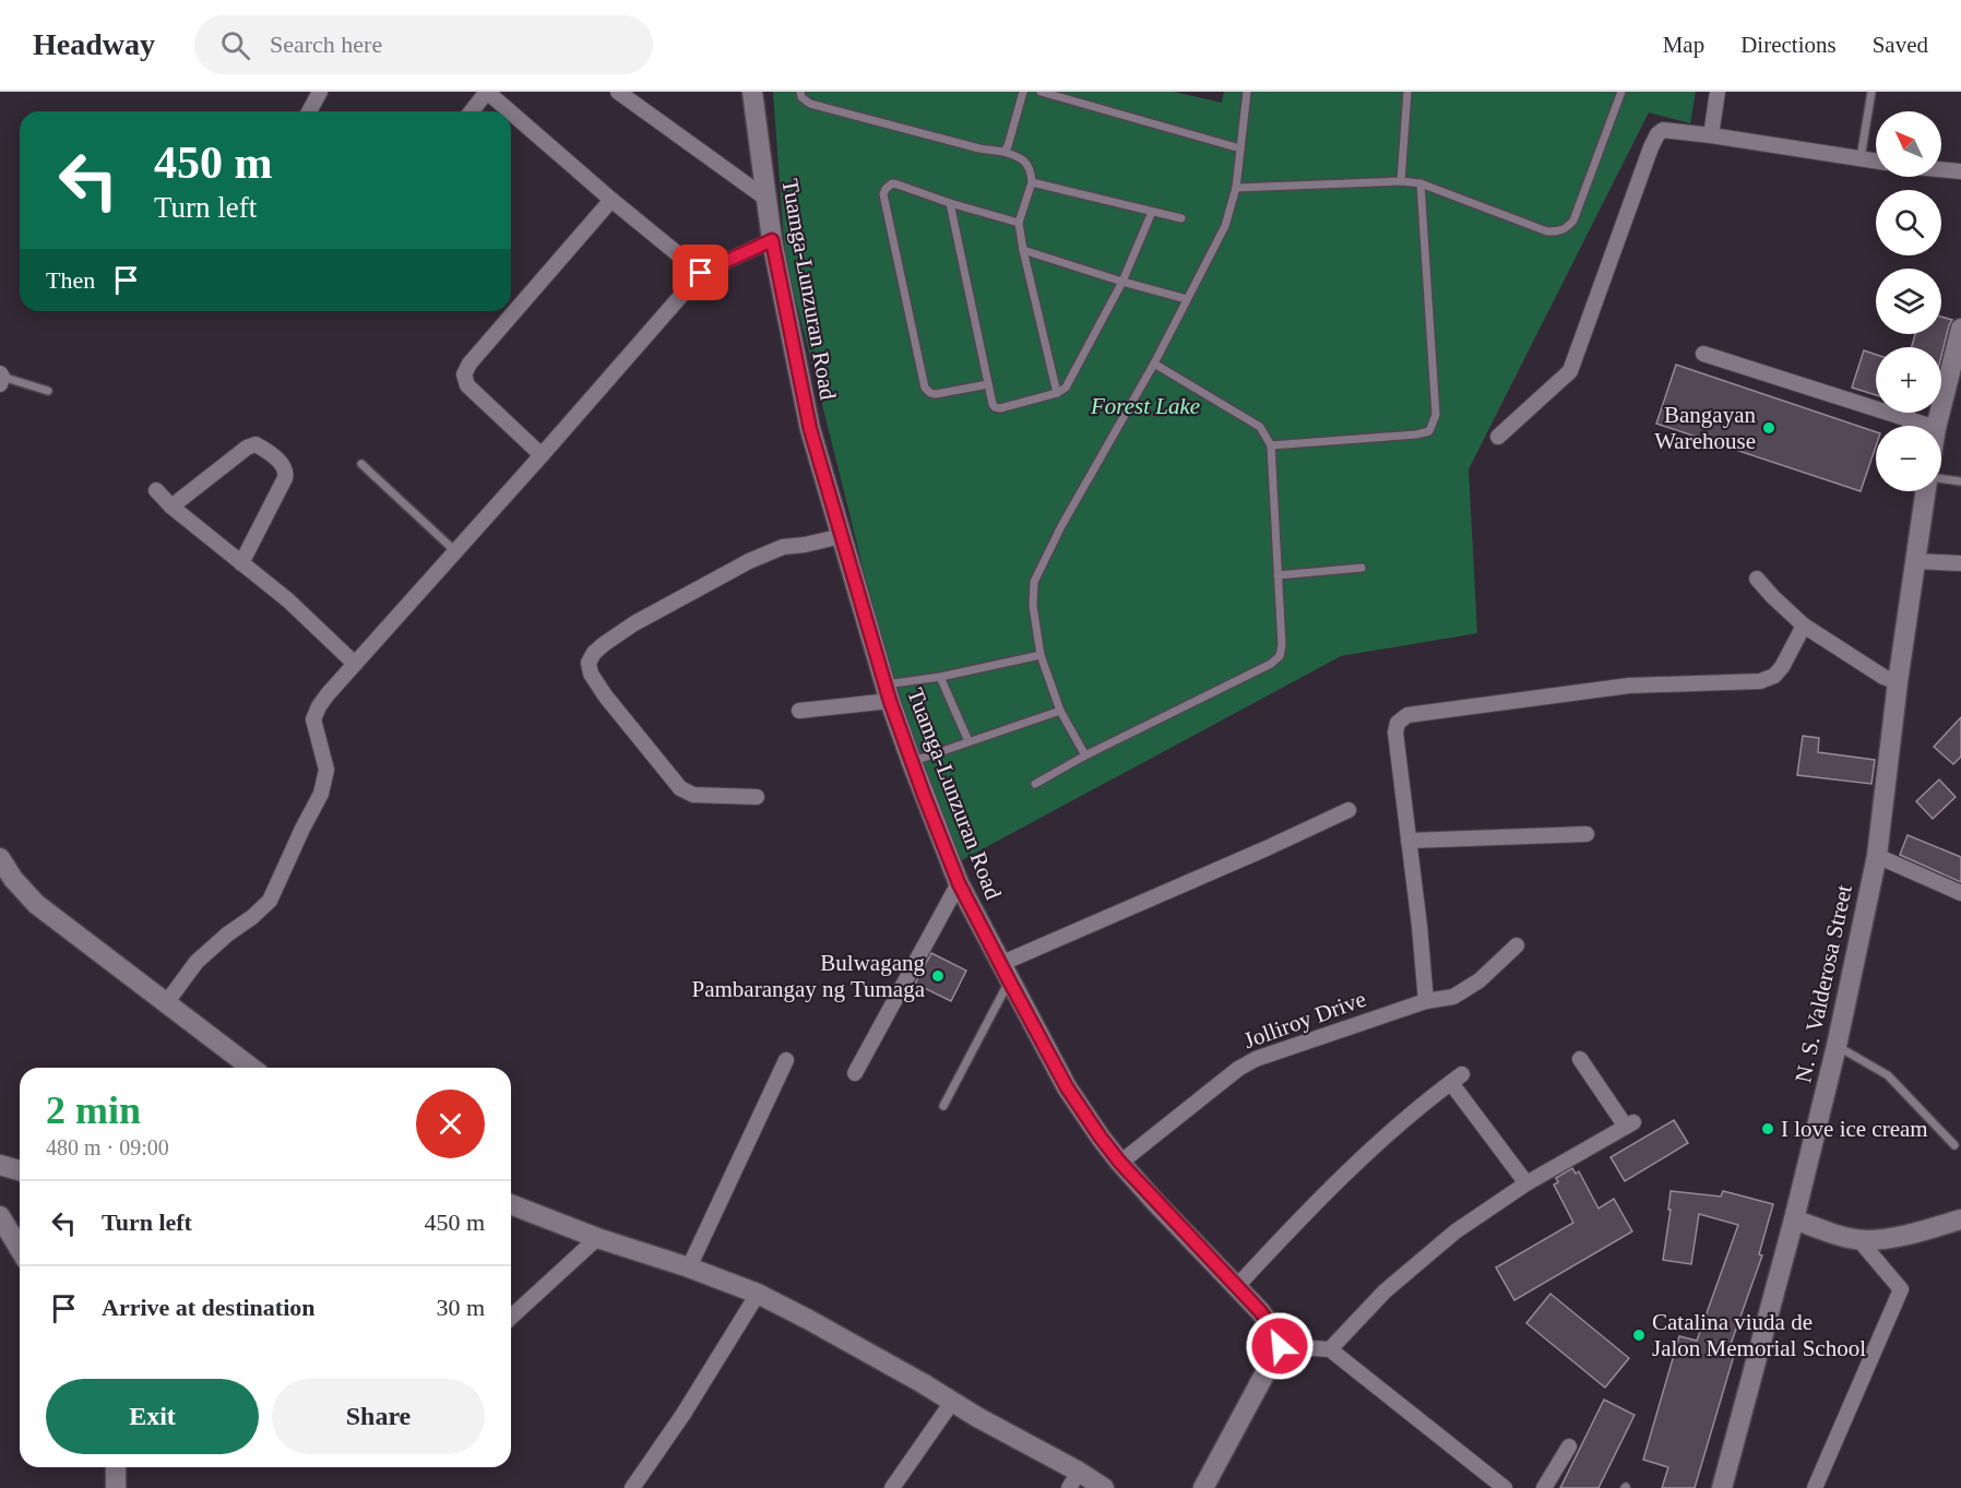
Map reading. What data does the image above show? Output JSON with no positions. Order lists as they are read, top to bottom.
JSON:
{
  "streets": {
    "street": ["Tuamga-Lunzuran Road", "N. S. Valderosa Street", "Jolliroy Drive"]
  },
  "crossings": [
    ["Tuamga-Lunzuran Road", "Jolliroy Drive"]
  ],
  "parks": ["Forest Lake"],
  "places": [
    "Bangayan Warehouse",
    "Bulwagang Pambarangay ng Tumaga",
    "I love ice cream",
    "Catalina viuda de Jalon Memorial School"
  ],
  "north": "top left",
  "page": {
    "header": "Headway",
    "search": "Search here",
    "nav": ["Map", "Directions", "Saved"],
    "map_buttons": ["+", "−"],
    "turn": ["450 m", "Turn left"],
    "then": "Then",
    "heading": ["2 min", "480 m · 09:00"],
    "list": [
      {
        "name": "Turn left",
        "value": "450 m"
      },
      {
        "name": "Arrive at destination",
        "value": "30 m"
      }
    ],
    "buttons": ["Exit", "Share"]
  }
}
